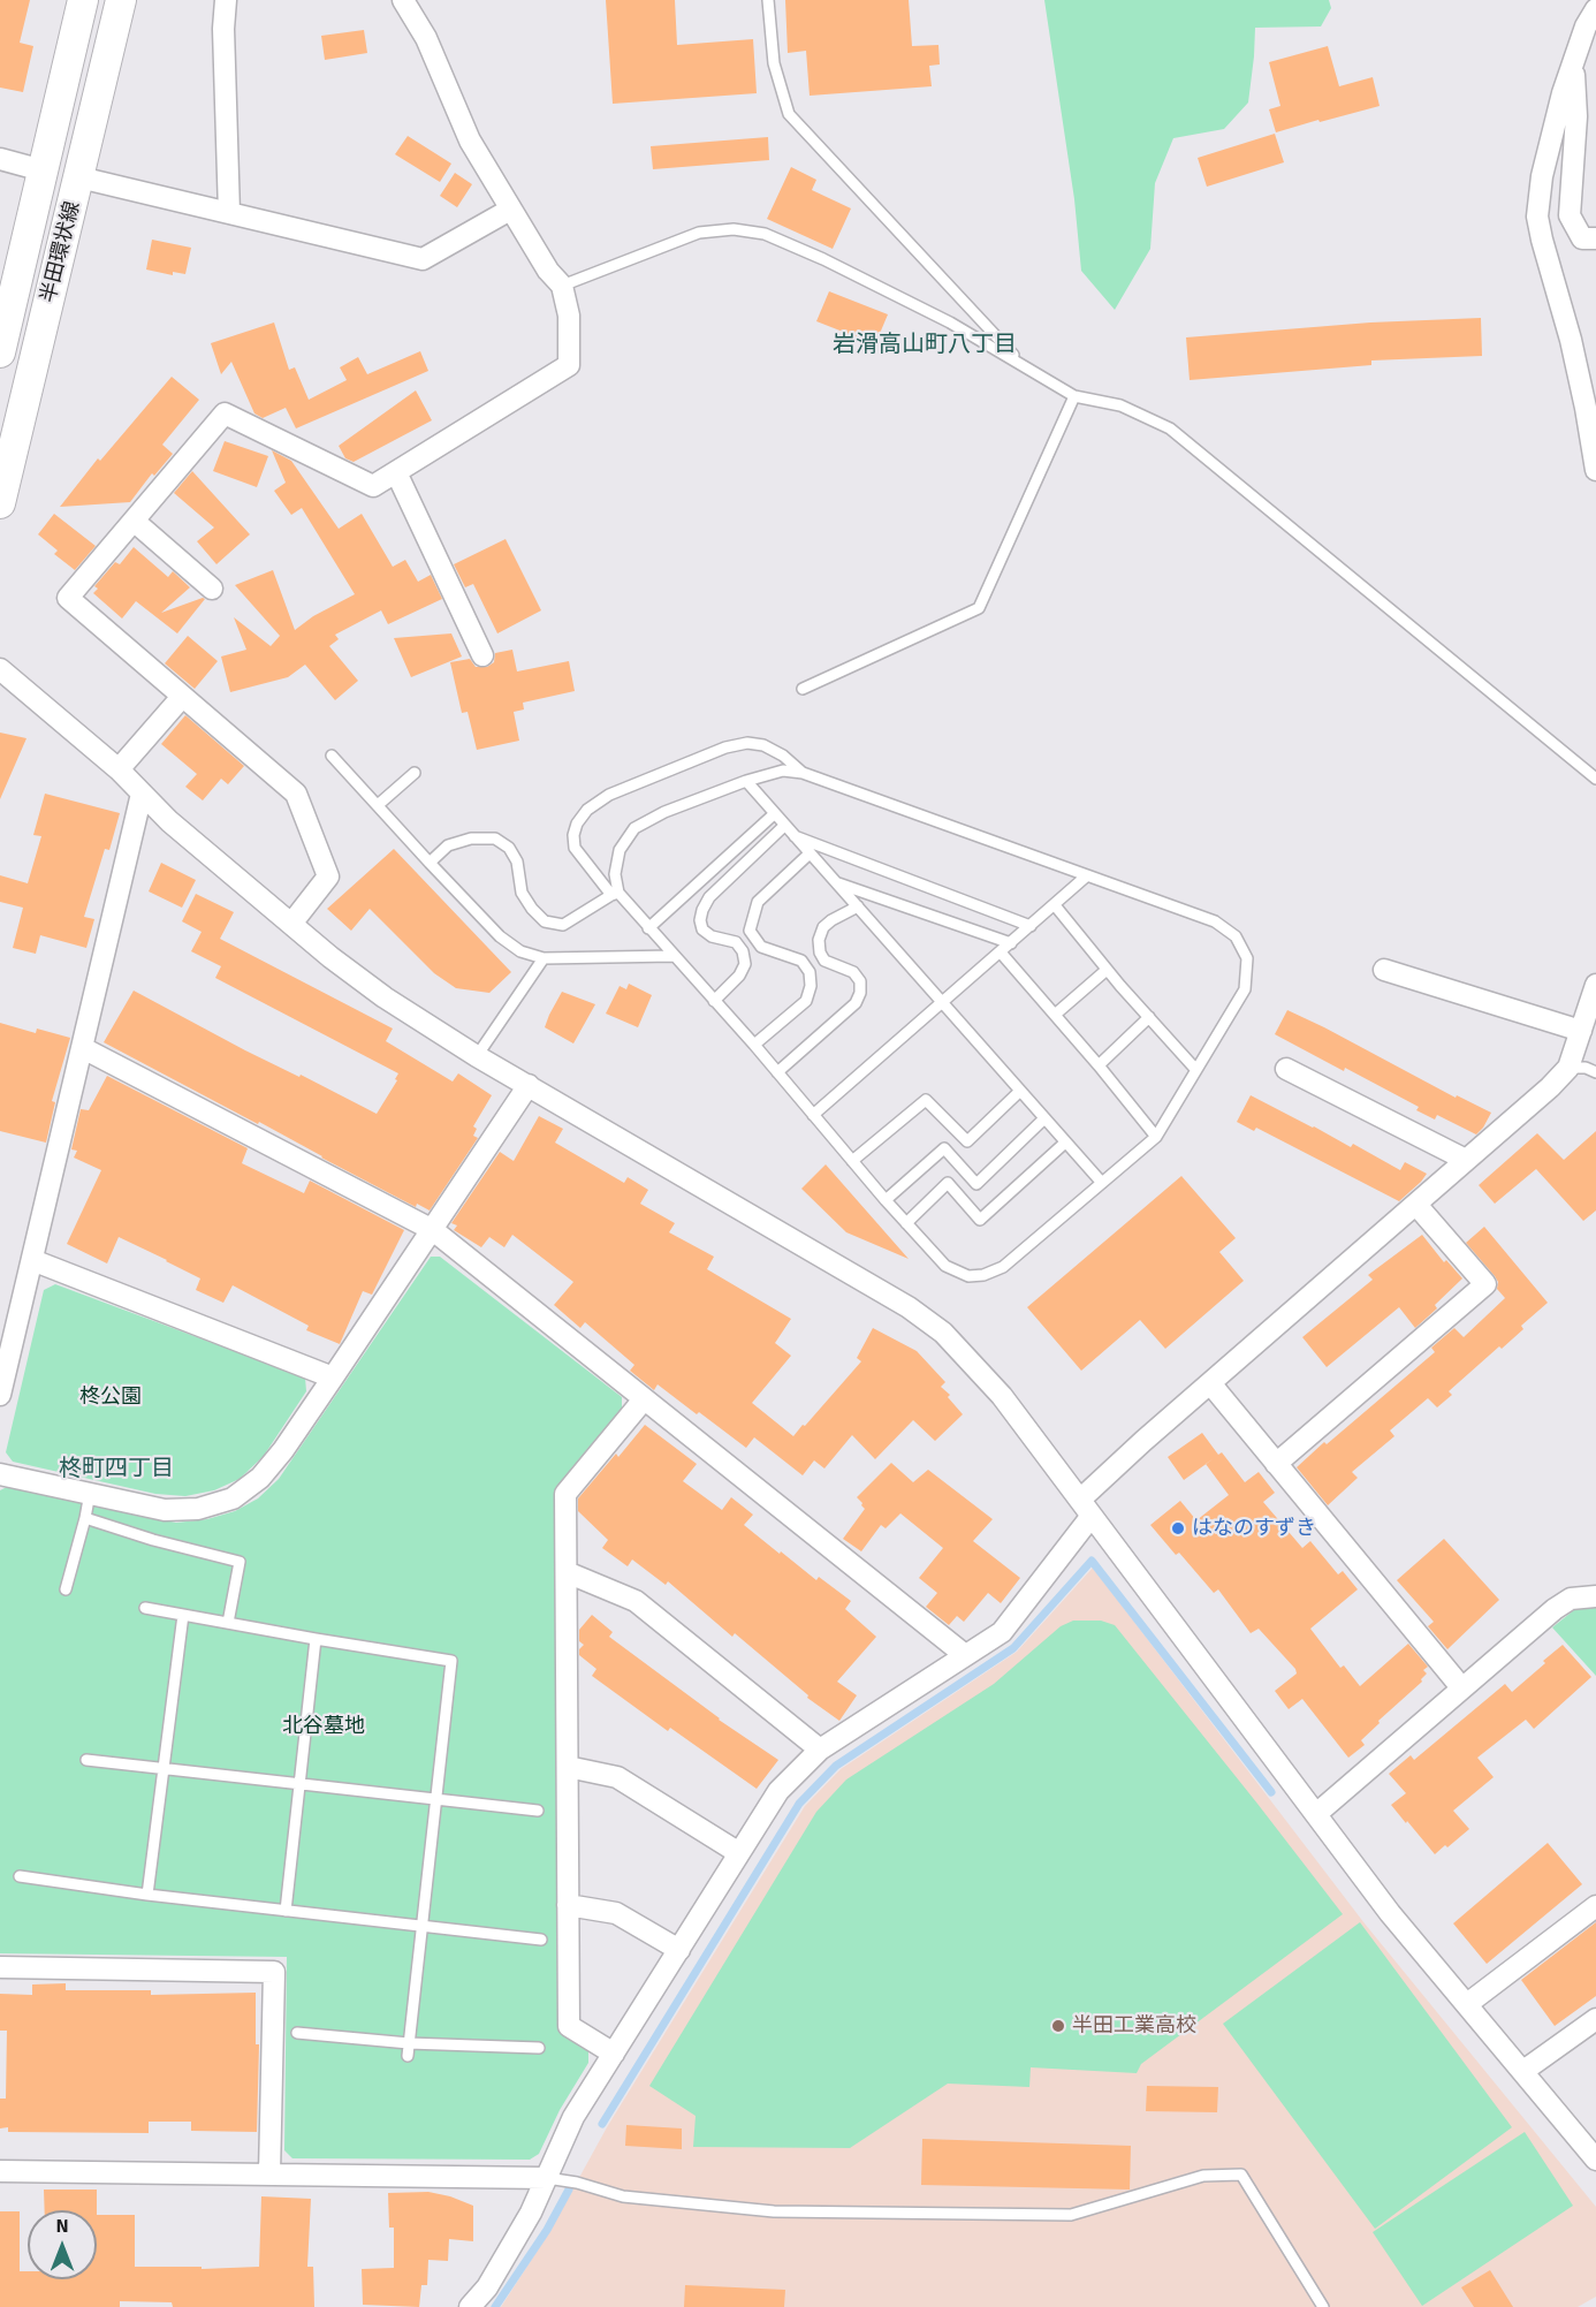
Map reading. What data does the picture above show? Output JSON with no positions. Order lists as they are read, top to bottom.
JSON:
{
  "streets": {
    "main road": ["半田環状線"]
  },
  "districts": ["岩滑高山町八丁目", "柊町四丁目"],
  "parks": ["柊公園", "北谷墓地"],
  "places": ["はなのすずき", "半田工業高校"],
  "north": "top"
}
